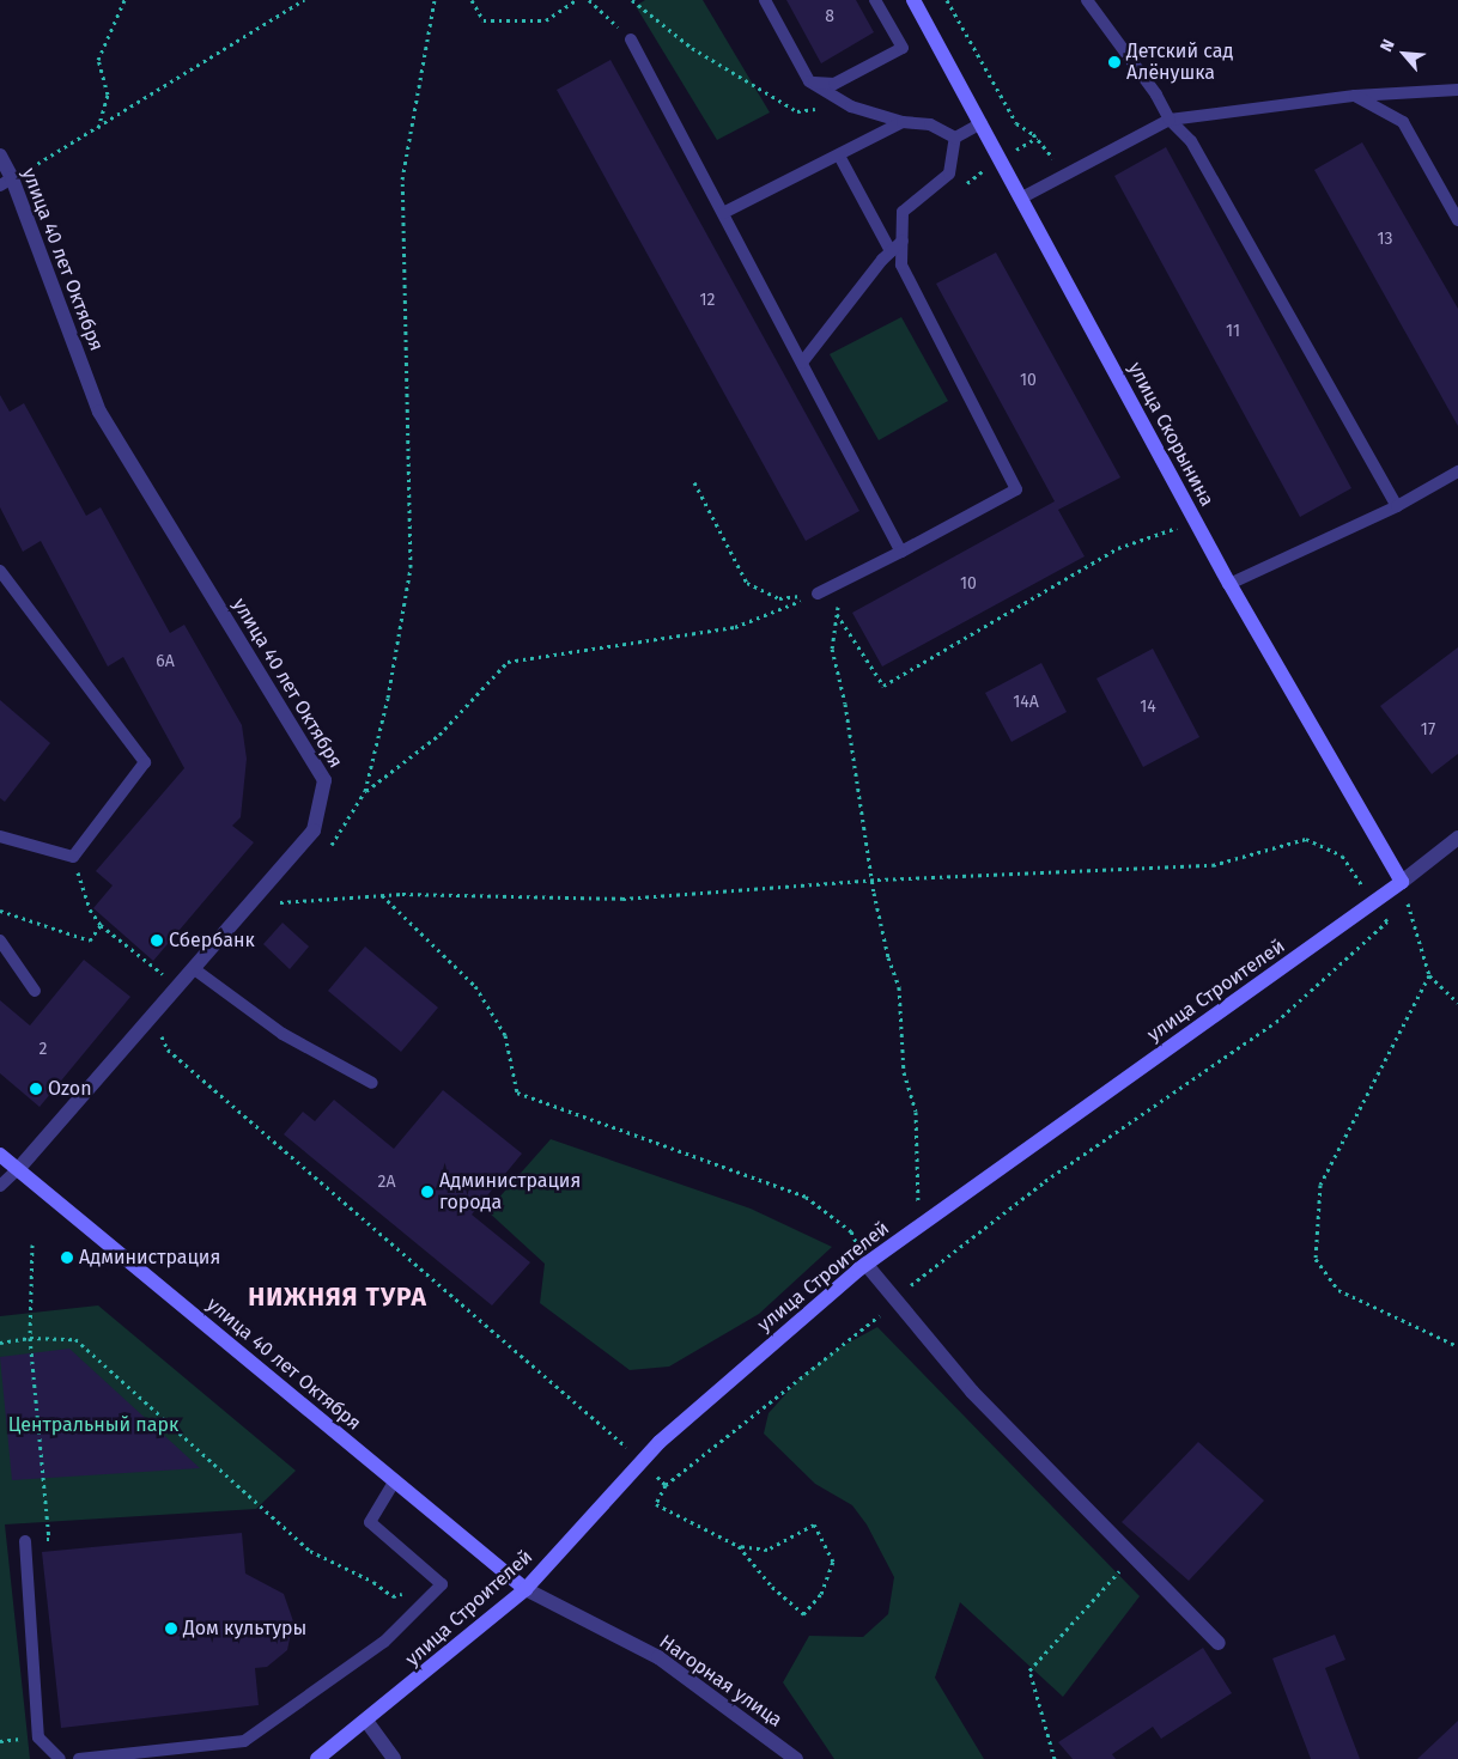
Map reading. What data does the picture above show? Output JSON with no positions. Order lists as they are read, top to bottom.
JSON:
{
  "streets": {
    "street": [
      "улица 40 лет Октября",
      "улица Скорынина",
      "улица Строителей",
      "Нагорная улица"
    ]
  },
  "crossings": [
    ["улица 40 лет Октября", "улица Строителей"],
    ["улица 40 лет Октября", "Нагорная улица"],
    ["улица Скорынина", "улица Строителей"],
    ["улица Строителей", "Нагорная улица"]
  ],
  "districts": ["НИЖНЯЯ ТУРА"],
  "parks": ["Центральный парк"],
  "places": [
    "Детский сад Алёнушка",
    "Сбербанк",
    "Ozon",
    "Администрация города",
    "Администрация",
    "Дом культуры"
  ],
  "house_numbers": [
    "8",
    "13",
    "12",
    "11",
    "10",
    "10",
    "6А",
    "14А",
    "14",
    "17",
    "2",
    "2А"
  ],
  "north": "top left"
}
